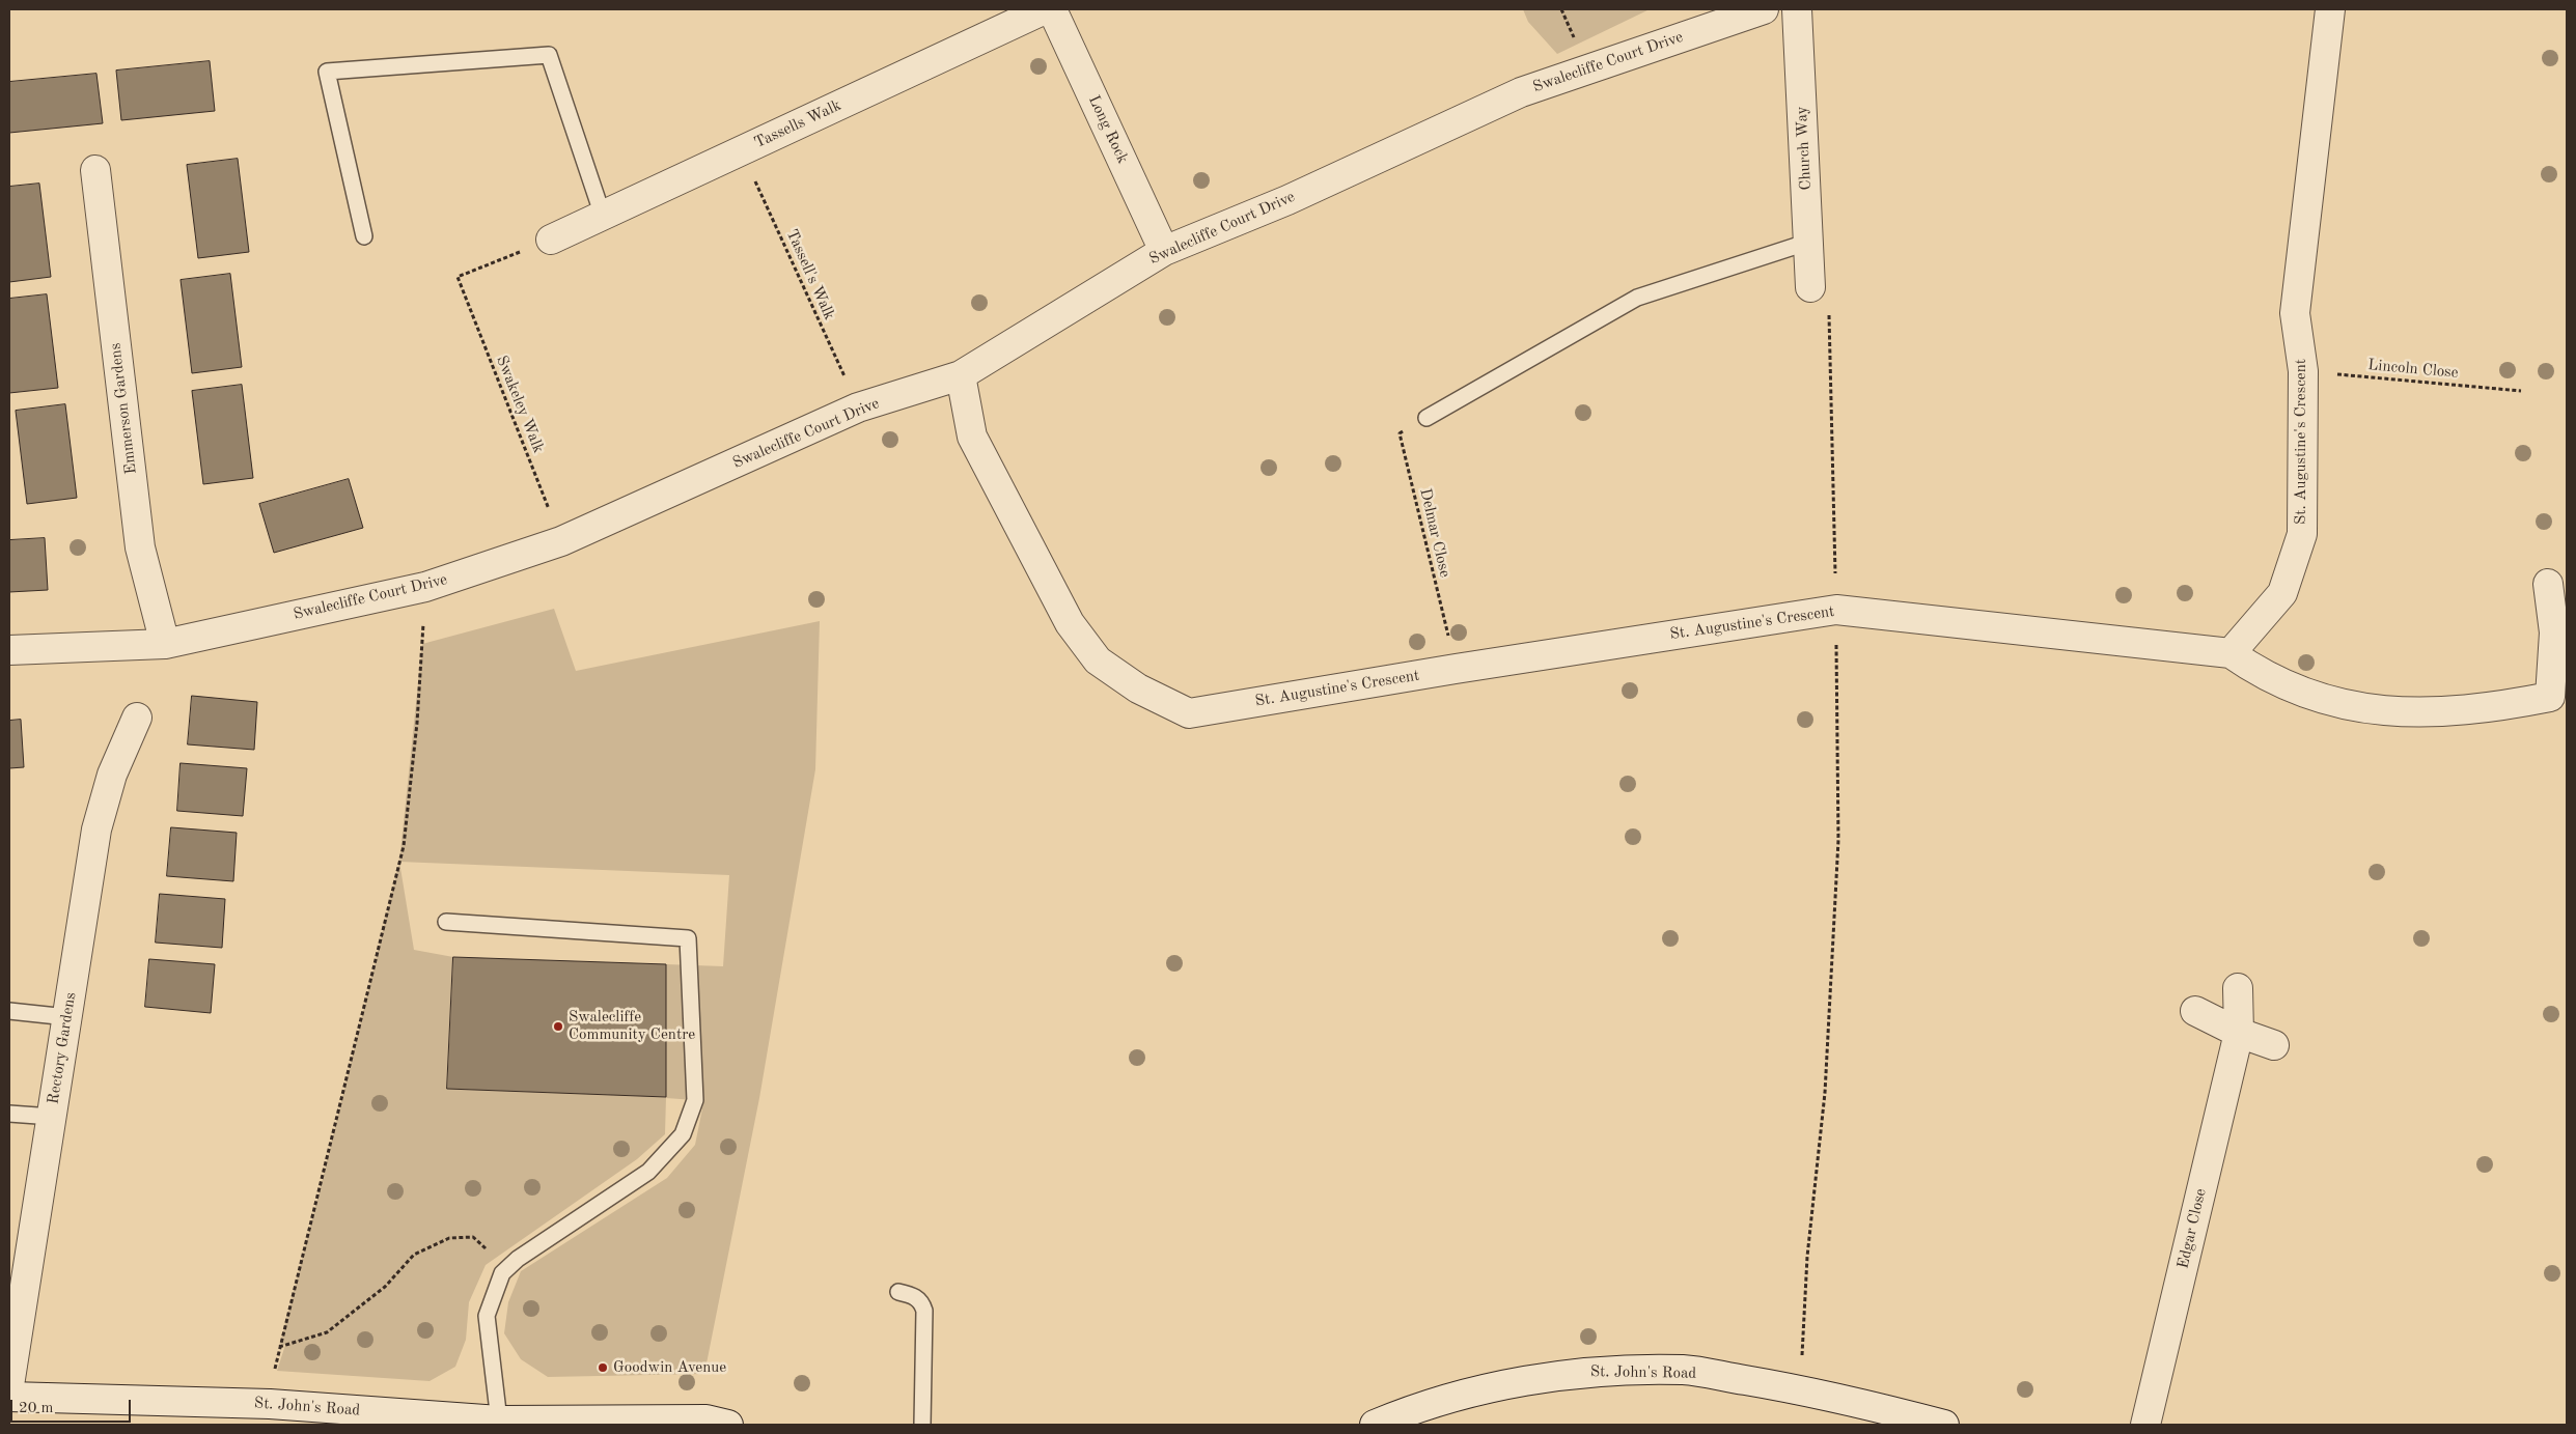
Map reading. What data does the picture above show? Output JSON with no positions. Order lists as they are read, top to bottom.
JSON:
{
  "streets": {
    "street": [
      "Swalecliffe Court Drive",
      "Tassells Walk",
      "Long Rock",
      "Church Way",
      "Emmerson Gardens",
      "St. Augustine's Crescent",
      "Rectory Gardens",
      "Edgar Close",
      "St. John's Road"
    ],
    "path": [
      "Tassell's Walk",
      "Lincoln Close",
      "Swakeley Walk",
      "Delmar Close"
    ]
  },
  "crossings": [
    ["Swalecliffe Court Drive", "Long Rock"],
    ["Swalecliffe Court Drive", "Tassell's Walk"],
    ["Swalecliffe Court Drive", "Swakeley Walk"],
    ["Swalecliffe Court Drive", "Emmerson Gardens"],
    ["Swalecliffe Court Drive", "St. Augustine's Crescent"],
    ["Tassells Walk", "Tassell's Walk"],
    ["Tassells Walk", "Swakeley Walk"],
    ["Lincoln Close", "St. Augustine's Crescent"],
    ["St. Augustine's Crescent", "Delmar Close"]
  ],
  "places": ["Swalecliffe Community Centre", "Goodwin Avenue"],
  "scale_bar": "20 m"
}
